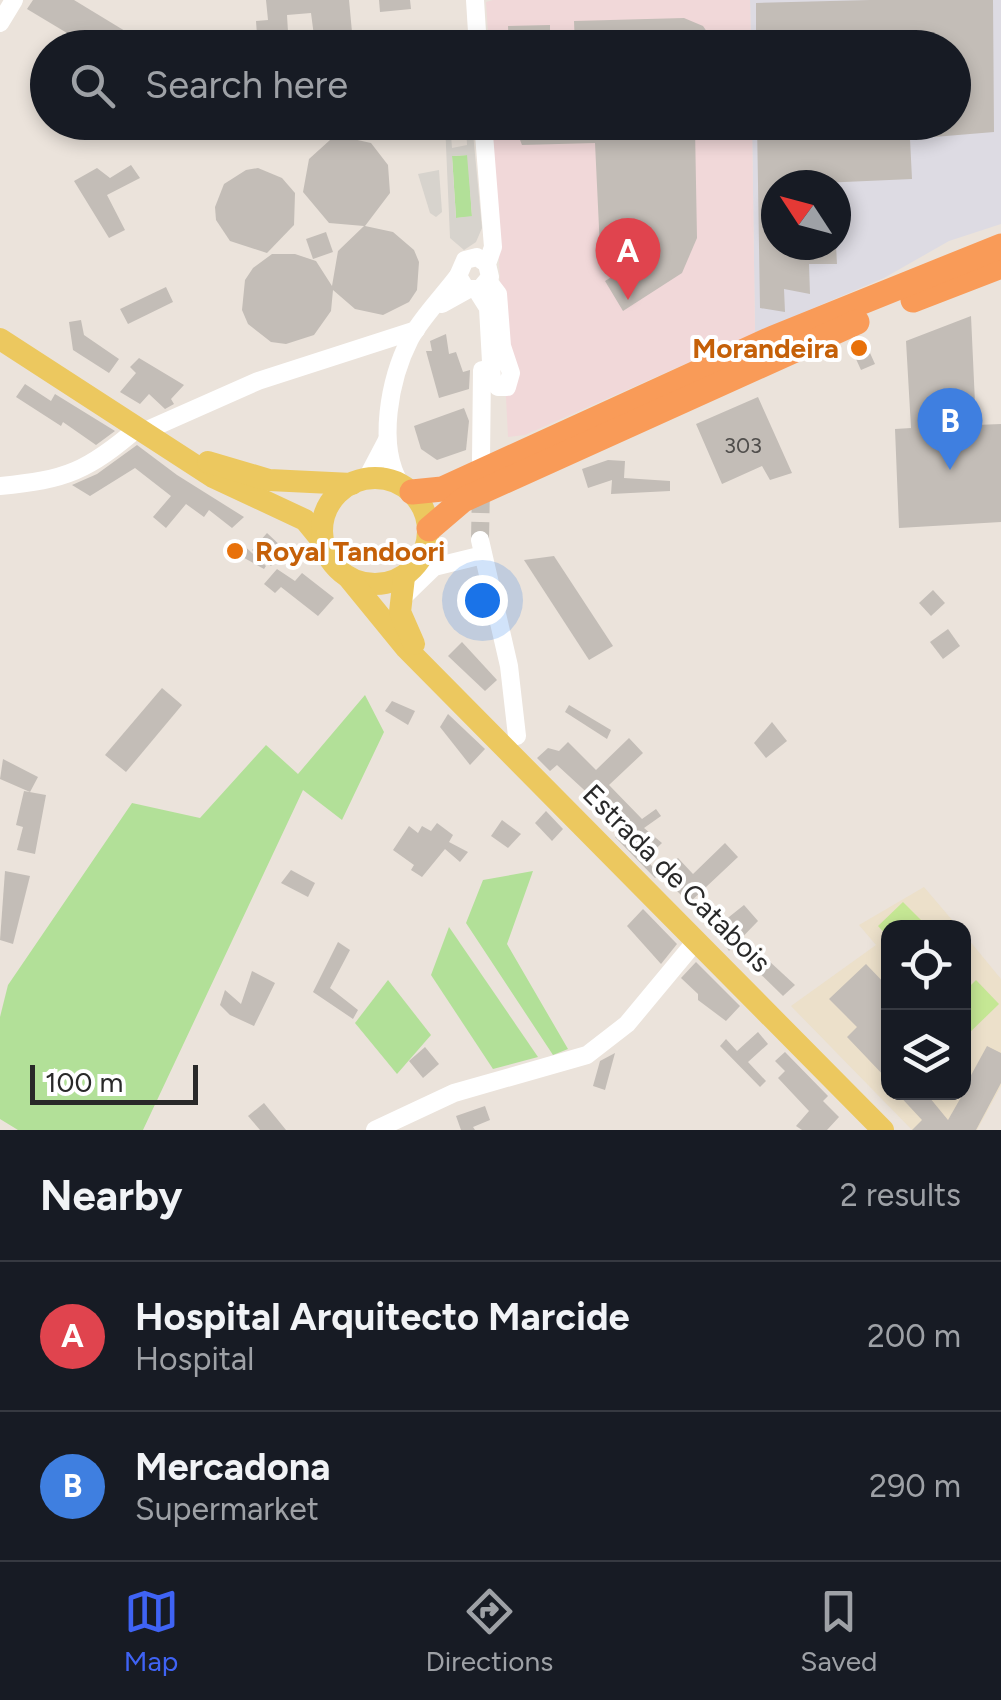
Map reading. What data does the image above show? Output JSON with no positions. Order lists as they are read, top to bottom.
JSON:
{
  "streets": {
    "main road": ["Estrada de Catabois"]
  },
  "places": ["Morandeira", "Royal Tandoori"],
  "house_numbers": ["303"],
  "scale_bar": "100 m",
  "north": "top left",
  "page": {
    "search": "Search here",
    "pins": ["A", "B"],
    "scale": "100 m",
    "heading": ["Nearby", "2 results"],
    "list": [
      {
        "mark": "A",
        "name": "Hospital Arquitecto Marcide",
        "note": "Hospital",
        "value": "200 m"
      },
      {
        "mark": "B",
        "name": "Mercadona",
        "note": "Supermarket",
        "value": "290 m"
      }
    ],
    "nav": ["Map", "Directions", "Saved"]
  }
}
